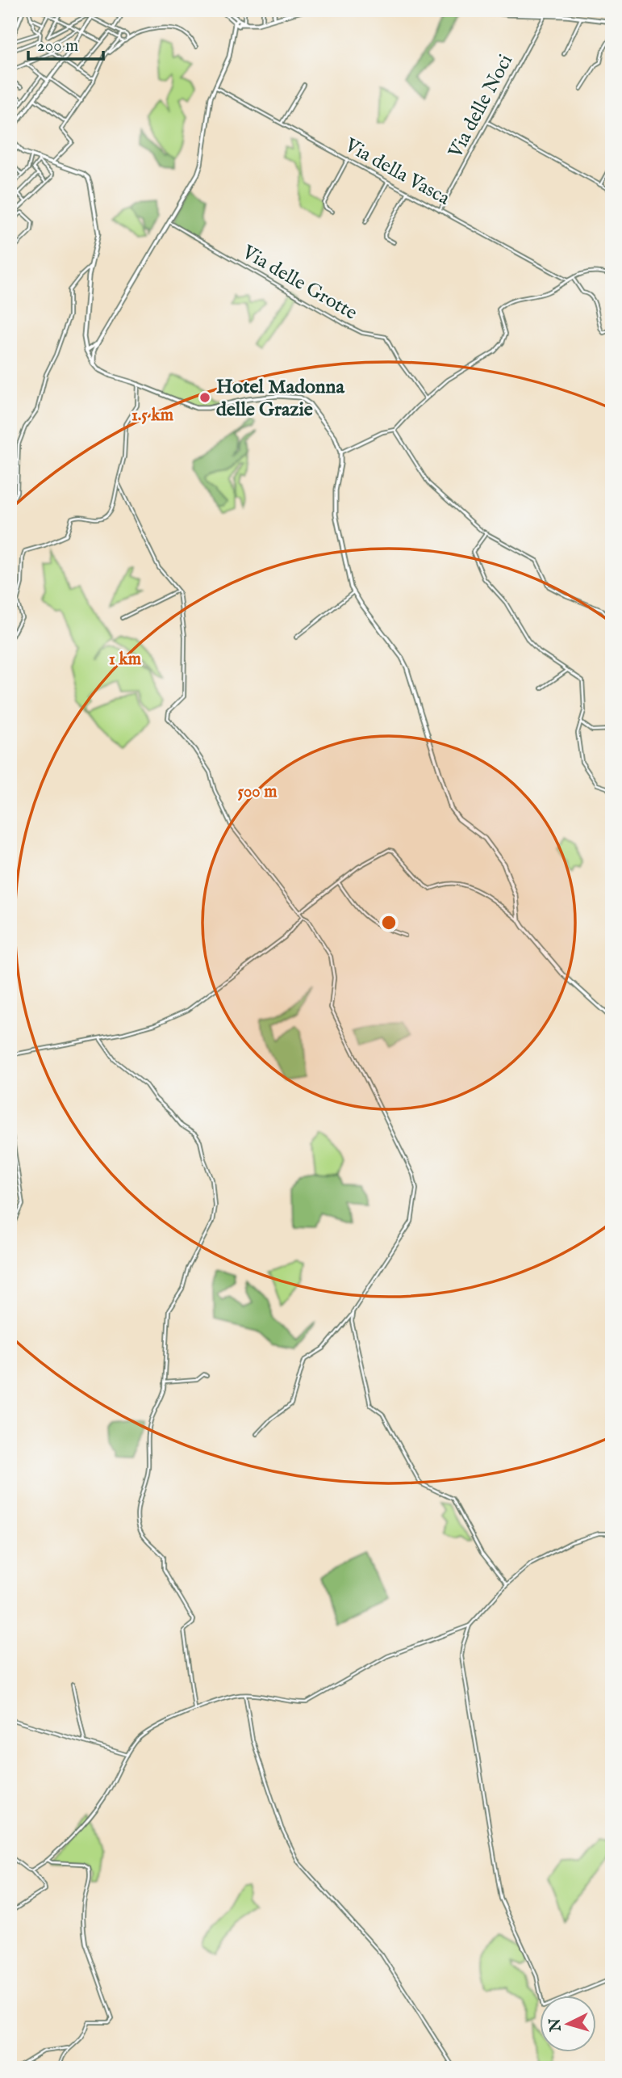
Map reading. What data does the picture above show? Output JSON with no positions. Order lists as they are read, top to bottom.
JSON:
{
  "streets": {
    "street": ["Via delle Noci", "Via della Vasca", "Via delle Grotte"]
  },
  "crossings": [
    ["Via delle Noci", "Via della Vasca"]
  ],
  "places": ["Hotel Madonna delle Grazie"],
  "scale_bar": "200 m",
  "north": "left",
  "rings": ["1.5 km", "1 km", "500 m"]
}
